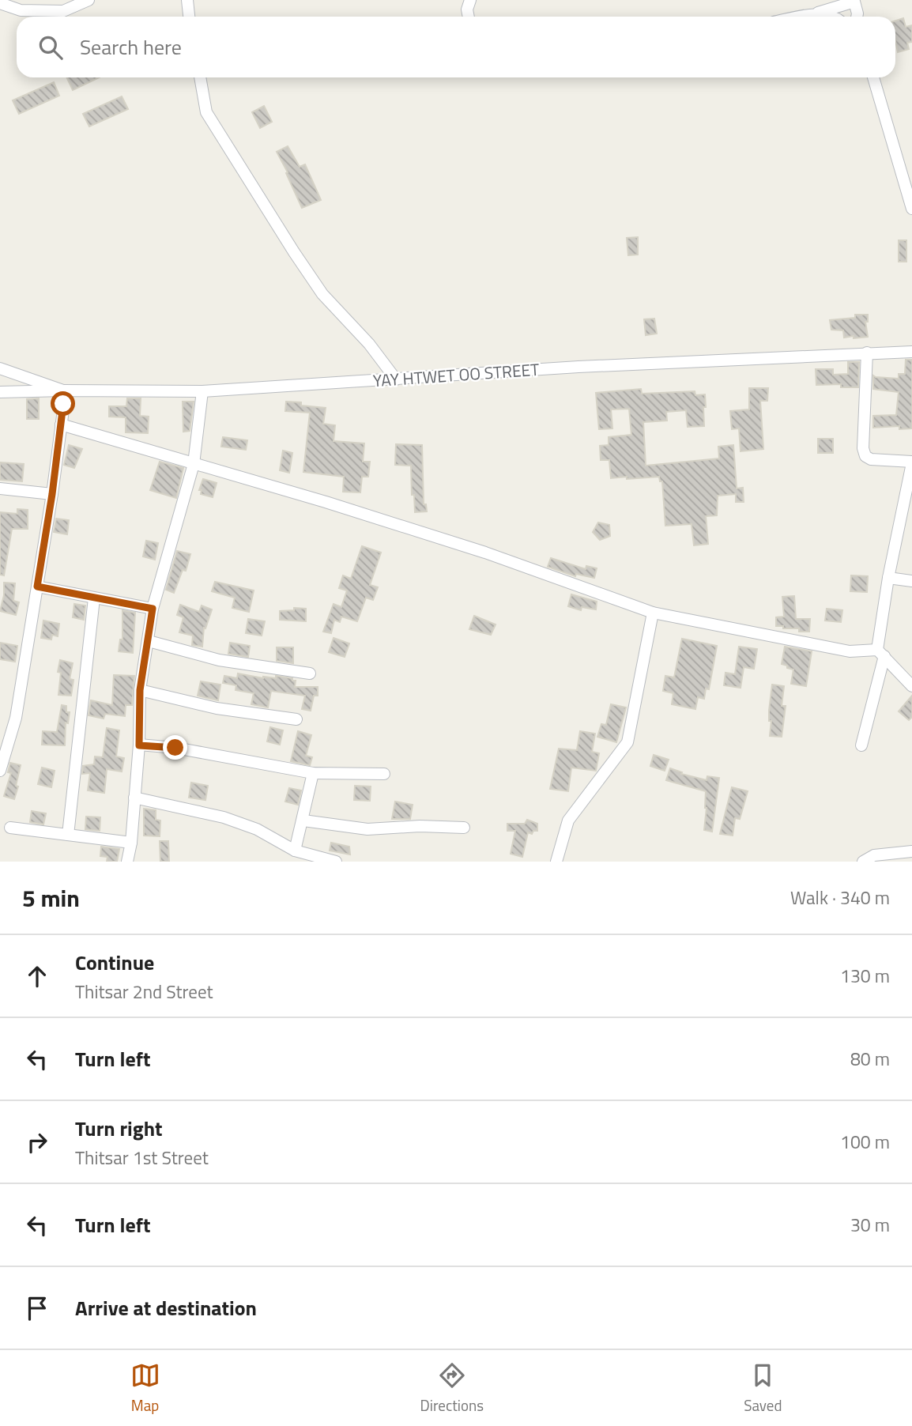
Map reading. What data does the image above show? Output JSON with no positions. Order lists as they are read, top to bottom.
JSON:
{
  "streets": {
    "street": ["YAY HTWET OO STREET"]
  },
  "page": {
    "search": "Search here",
    "heading": ["5 min", "Walk · 340 m"],
    "list": [
      ["Continue", "Thitsar 2nd Street", "130 m"],
      ["Turn left", "80 m"],
      ["Turn right", "Thitsar 1st Street", "100 m"],
      ["Turn left", "30 m"],
      "Arrive at destination"
    ],
    "nav": ["Map", "Directions", "Saved"]
  }
}
